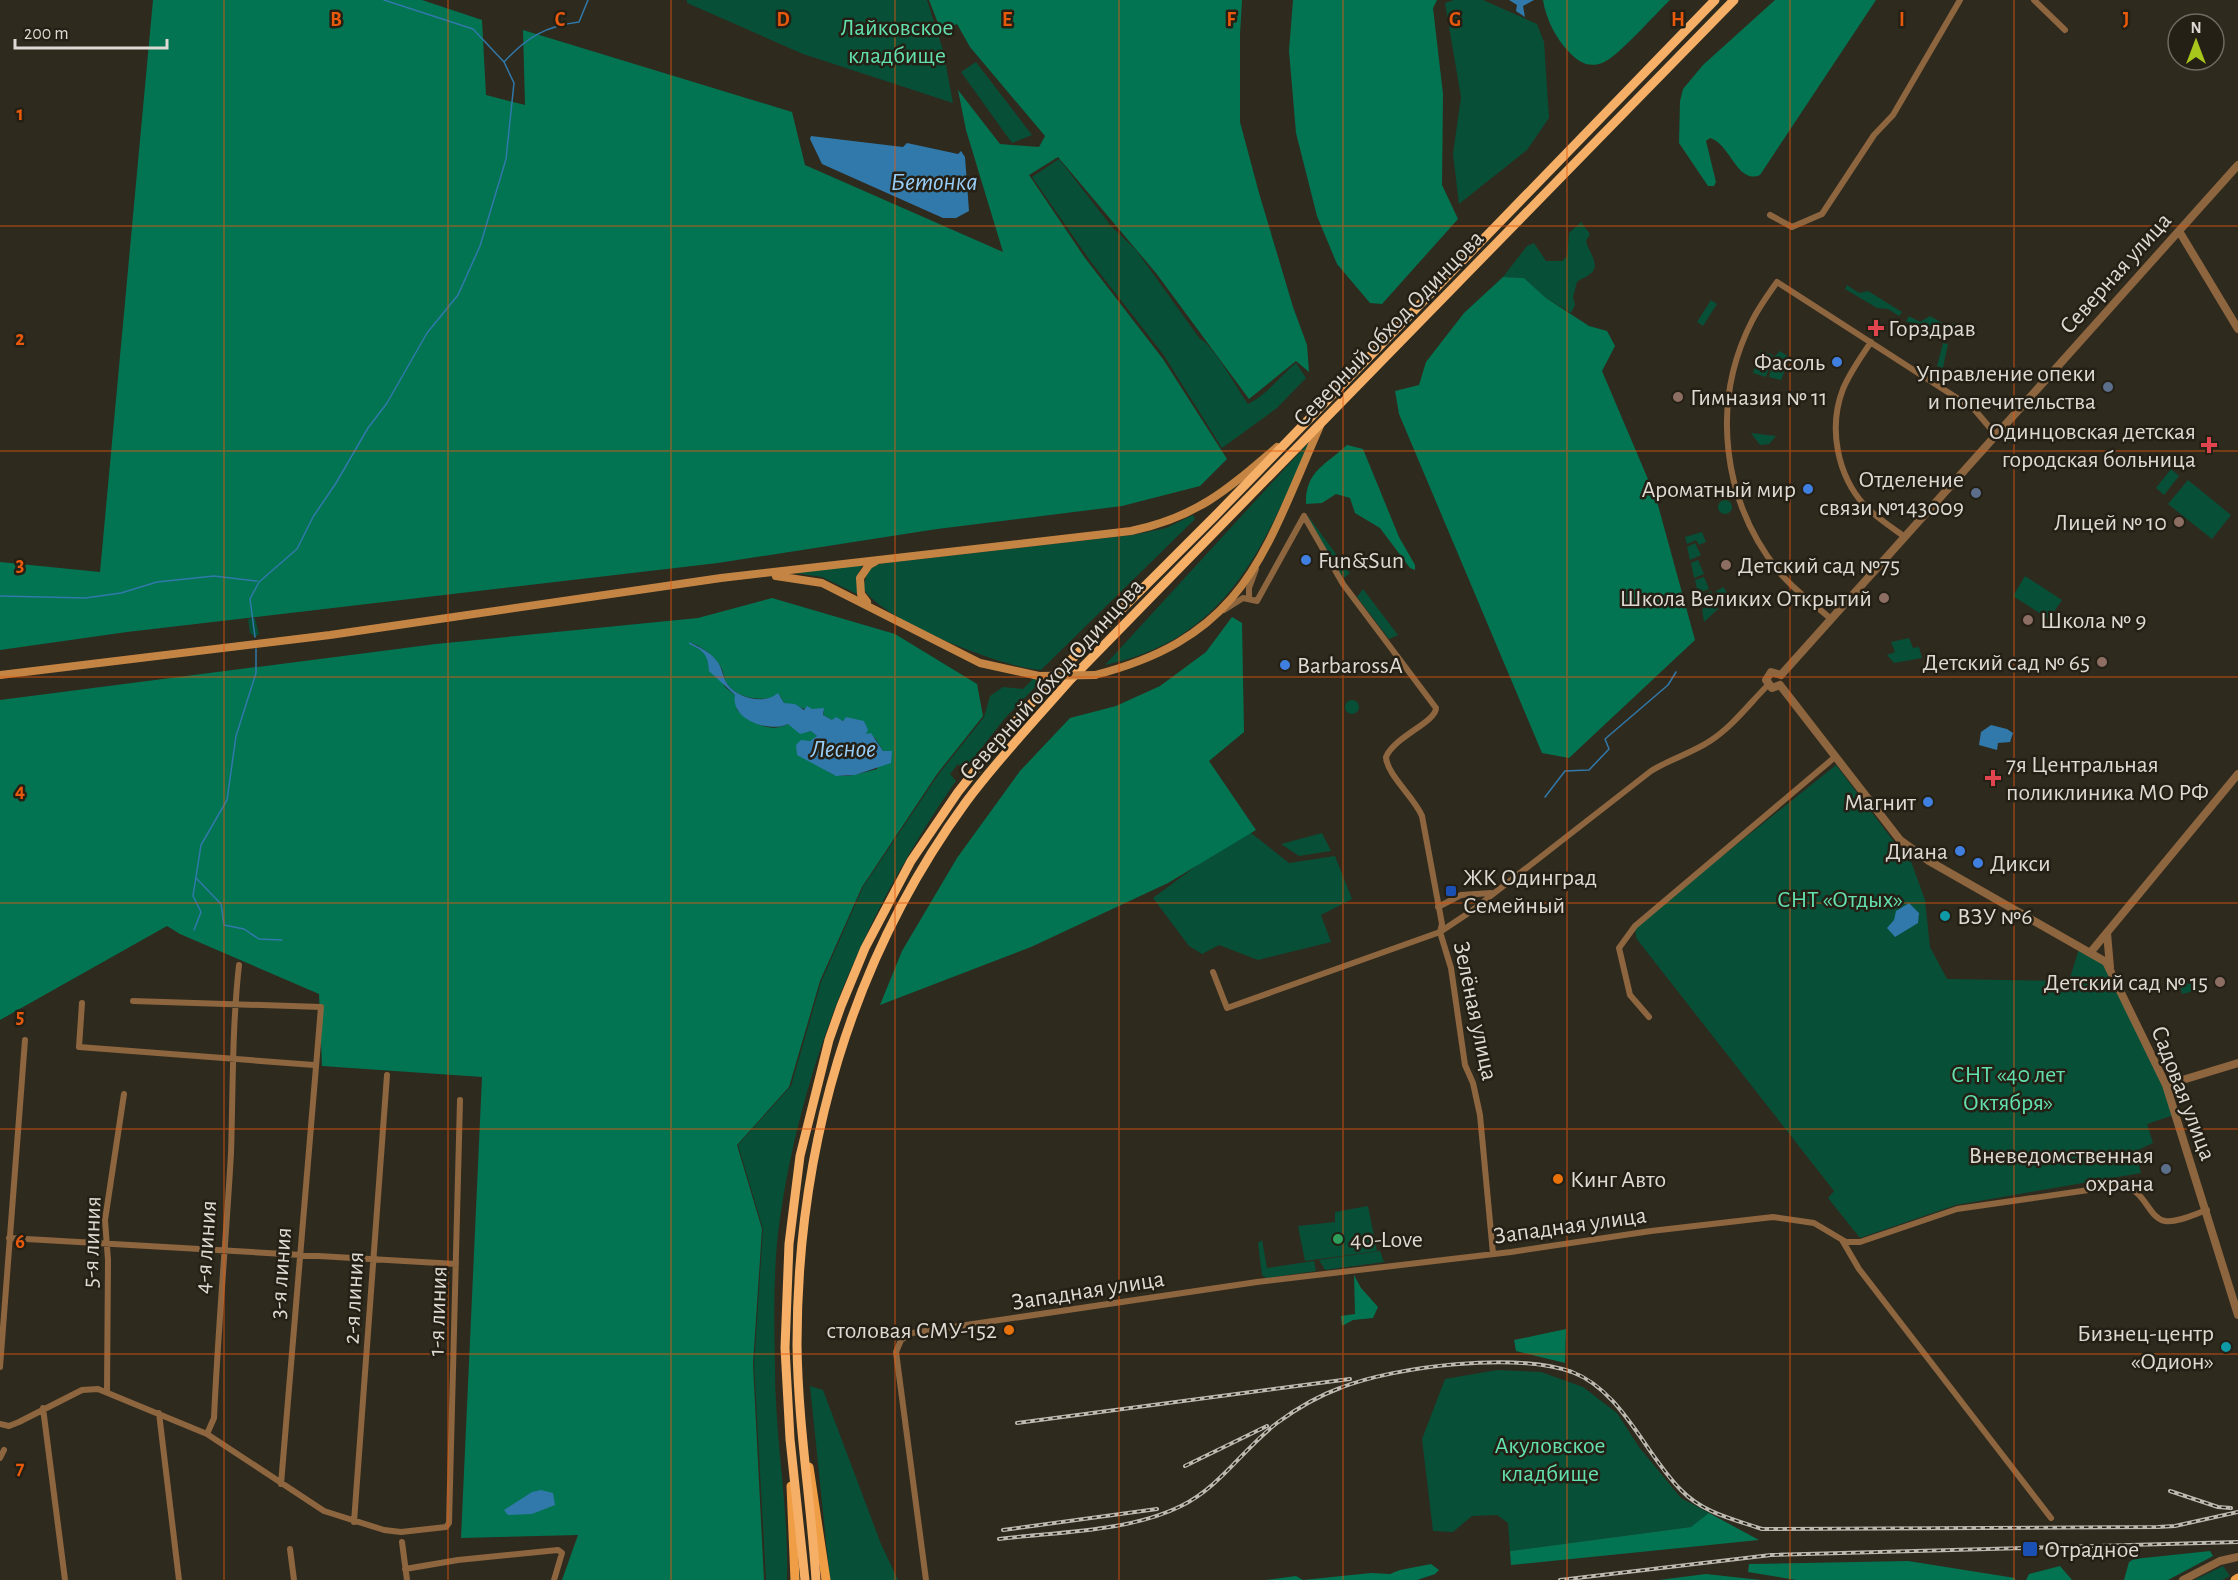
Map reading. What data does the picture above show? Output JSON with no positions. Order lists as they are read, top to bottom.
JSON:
{
  "streets": {
    "highway": ["Северный обход Одинцова"],
    "street": [
      "Северная улица",
      "Зелёная улица",
      "Садовая улица",
      "Западная улица",
      "5-я линия",
      "4-я линия",
      "3-я линия",
      "2-я линия",
      "1-я линия"
    ]
  },
  "crossings": [
    ["Северная улица", "Садовая улица"],
    ["Зелёная улица", "Западная улица"],
    ["4-я линия", "3-я линия"],
    ["2-я линия", "1-я линия"]
  ],
  "water": ["Бетонка", "Лесное"],
  "parks": [
    "Лайковское кладбище",
    "СНТ «Отдых»",
    "СНТ «40 лет Октября»",
    "Акуловское кладбище"
  ],
  "places": {
    "health": ["Горздрав", "Одинцовская детская городская больница", "7я Центральная поликлиника МО РФ"],
    "other": [
      "Фасоль",
      "Управление опеки и попечительства",
      "Гимназия № 11",
      "Ароматный мир",
      "Отделение связи №143009",
      "Лицей № 10",
      "Fun&Sun",
      "Детский сад №75",
      "Школа Великих Открытий",
      "Школа № 9",
      "Детский сад № 65",
      "BarbarossA",
      "Магнит",
      "Диана",
      "Дикси",
      "ВЗУ №6",
      "Детский сад № 15",
      "Вневедомственная охрана",
      "Кинг Авто",
      "40-Love",
      "столовая СМУ-152",
      "Бизнец-центр «Одион»"
    ],
    "transit": ["ЖК Одинград Семейный", "Отрадное"]
  },
  "scale_bar": "200 m",
  "north": "top",
  "grid": {
    "columns": [
      "B",
      "C",
      "D",
      "E",
      "F",
      "G",
      "H",
      "I",
      "J"
    ],
    "rows": [
      "1",
      "2",
      "3",
      "4",
      "5",
      "6",
      "7"
    ]
  }
}
